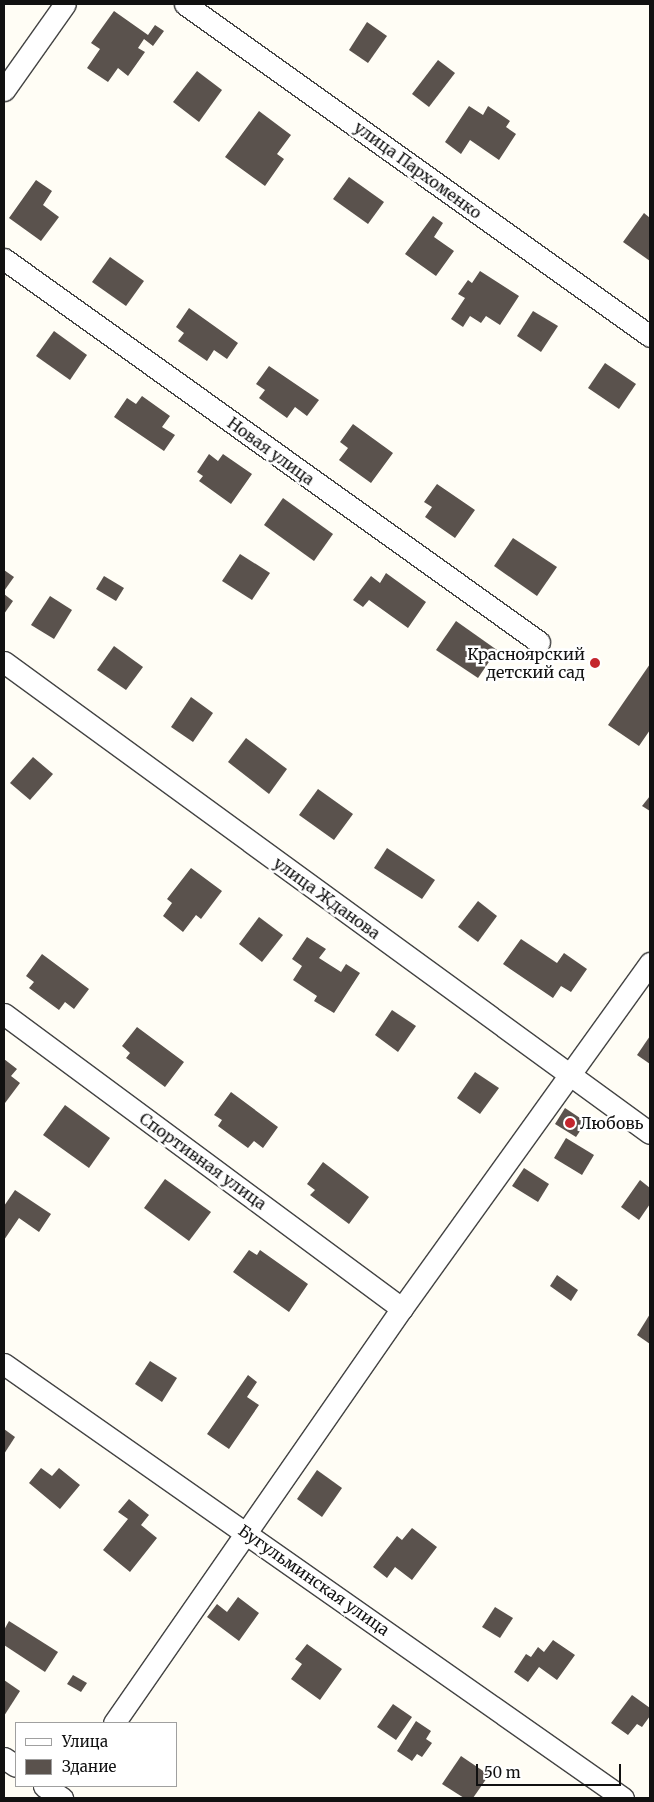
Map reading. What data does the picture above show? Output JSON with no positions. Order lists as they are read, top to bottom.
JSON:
{
  "streets": {
    "street": [
      "улица Пархоменко",
      "Новая улица",
      "улица Жданова",
      "Спортивная улица",
      "Бугульминская улица"
    ]
  },
  "places": ["Красноярский детский сад", "Любовь"],
  "legend": ["Улица", "Здание"],
  "scale_bar": "50 m"
}
